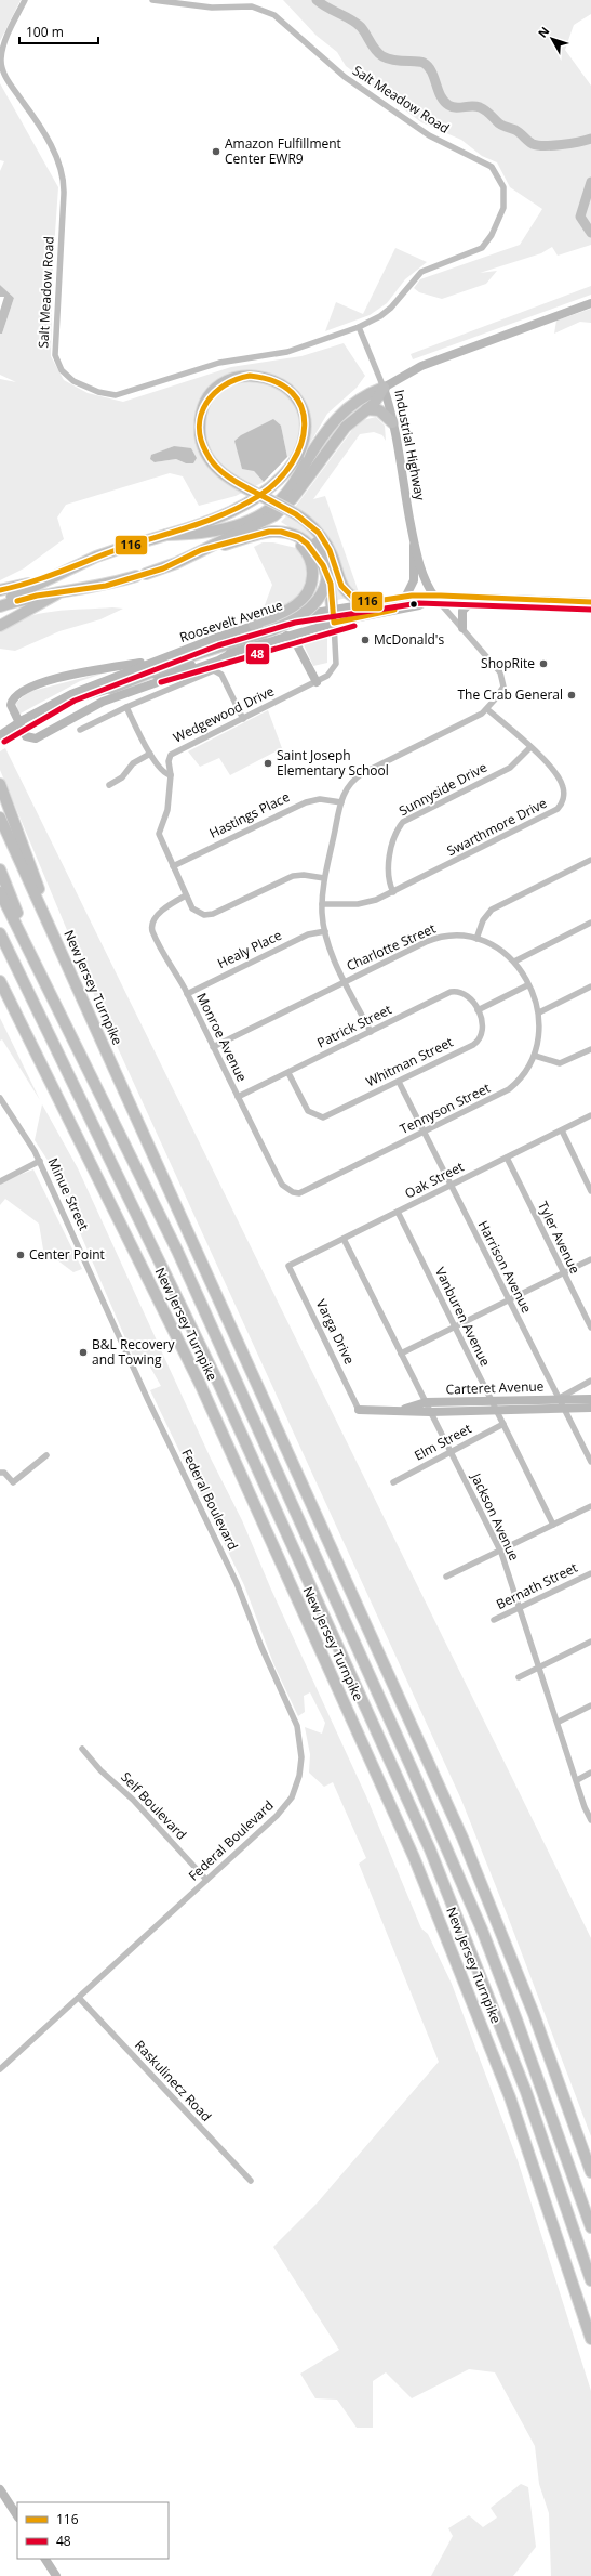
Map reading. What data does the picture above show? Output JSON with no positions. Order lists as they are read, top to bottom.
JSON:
{
  "streets": {
    "highway": ["New Jersey Turnpike"],
    "main road": ["Industrial Highway", "Roosevelt Avenue", "Carteret Avenue"],
    "street": [
      "Salt Meadow Road",
      "Wedgewood Drive",
      "Sunnyside Drive",
      "Hastings Place",
      "Swarthmore Drive",
      "Charlotte Street",
      "Healy Place",
      "Patrick Street",
      "Monroe Avenue",
      "Whitman Street",
      "Tennyson Street",
      "Oak Street",
      "Minue Street",
      "Tyler Avenue",
      "Harrison Avenue",
      "Vanburen Avenue",
      "Varga Drive",
      "Elm Street",
      "Federal Boulevard",
      "Jackson Avenue",
      "Bernath Street",
      "Self Boulevard",
      "Raskulinecz Road"
    ]
  },
  "crossings": [
    ["Industrial Highway", "Roosevelt Avenue"],
    ["Roosevelt Avenue", "Wedgewood Drive"],
    ["Wedgewood Drive", "Hastings Place"],
    ["Wedgewood Drive", "Monroe Avenue"],
    ["Sunnyside Drive", "Swarthmore Drive"],
    ["Charlotte Street", "Monroe Avenue"],
    ["Healy Place", "Monroe Avenue"],
    ["Patrick Street", "Monroe Avenue"],
    ["Patrick Street", "Whitman Street"],
    ["Monroe Avenue", "Tennyson Street"],
    ["Whitman Street", "Harrison Avenue"],
    ["Tennyson Street", "Harrison Avenue"],
    ["Oak Street", "Tyler Avenue"],
    ["Oak Street", "Harrison Avenue"],
    ["Oak Street", "Vanburen Avenue"],
    ["Oak Street", "Varga Drive"],
    ["Oak Street", "Jackson Avenue"],
    ["Minue Street", "Federal Boulevard"],
    ["Harrison Avenue", "Carteret Avenue"],
    ["Vanburen Avenue", "Carteret Avenue"],
    ["Vanburen Avenue", "Elm Street"],
    ["Varga Drive", "Carteret Avenue"],
    ["Carteret Avenue", "Jackson Avenue"],
    ["Elm Street", "Jackson Avenue"],
    ["Federal Boulevard", "Self Boulevard"],
    ["Federal Boulevard", "Raskulinecz Road"],
    ["Jackson Avenue", "Bernath Street"]
  ],
  "places": [
    "Amazon Fulfillment Center EWR9",
    "McDonald's",
    "ShopRite",
    "The Crab General",
    "Saint Joseph Elementary School",
    "Center Point",
    "B&L Recovery and Towing"
  ],
  "lines": ["transit line 116", "transit line 48"],
  "legend": ["116", "48"],
  "scale_bar": "100 m",
  "north": "top left"
}
